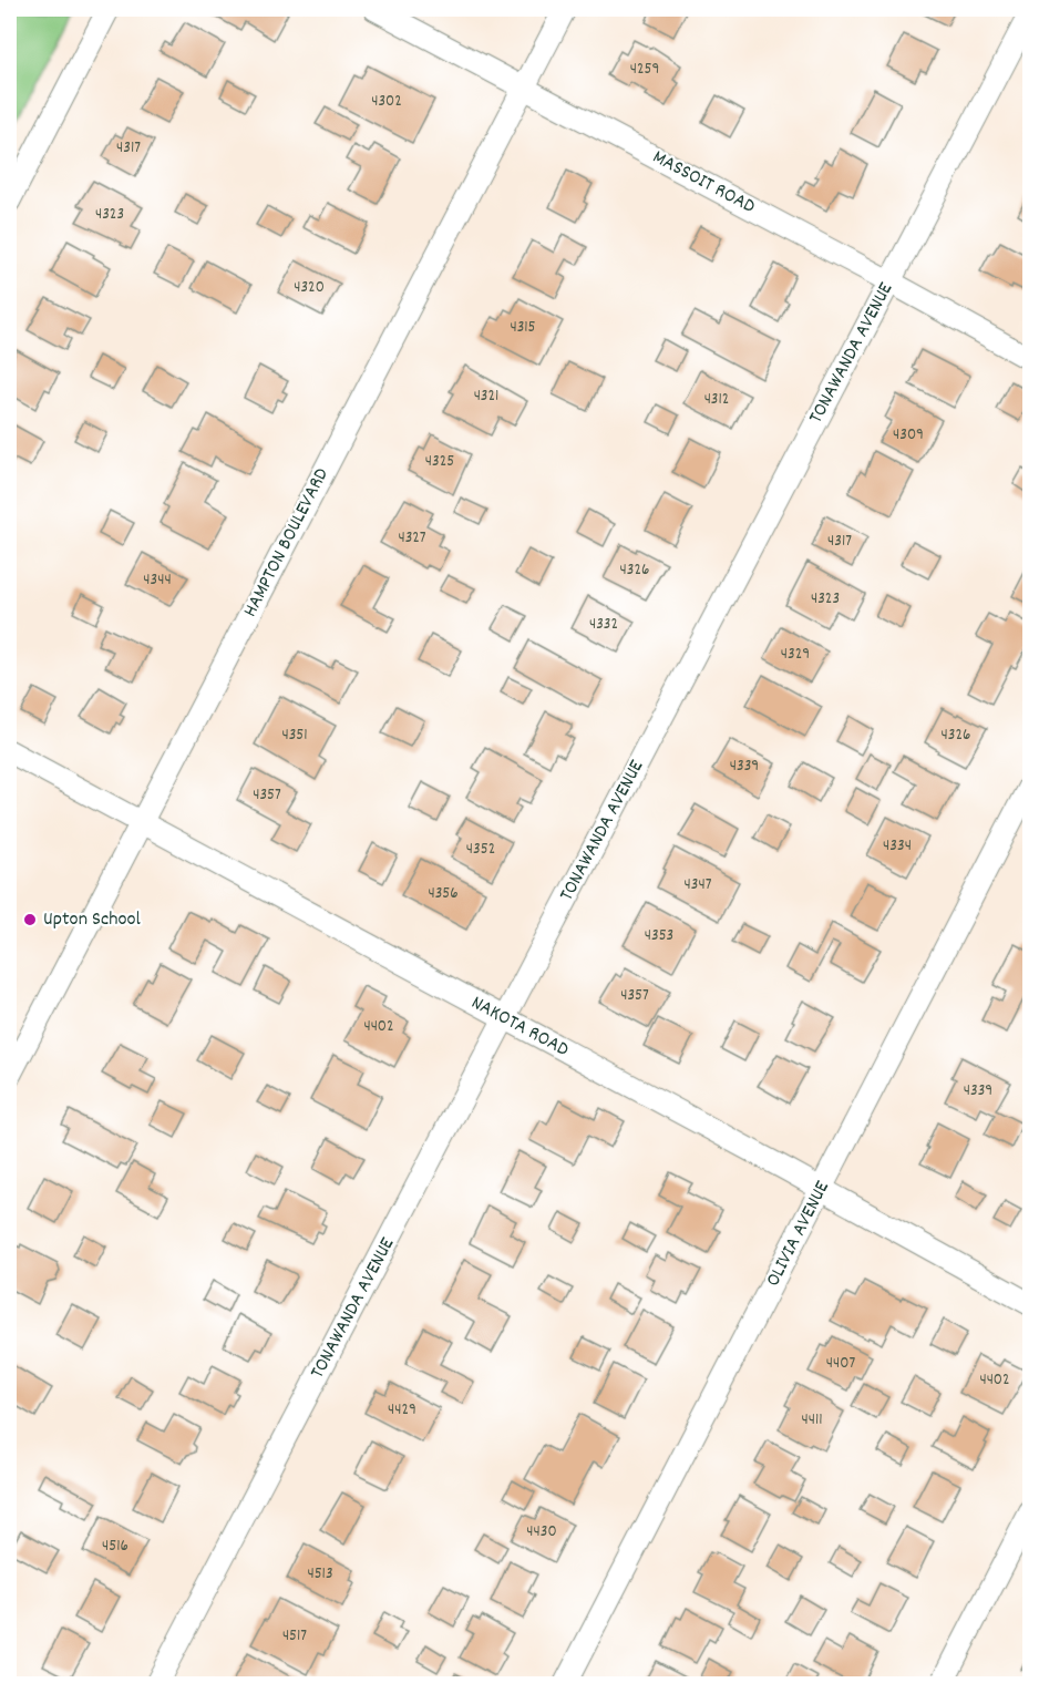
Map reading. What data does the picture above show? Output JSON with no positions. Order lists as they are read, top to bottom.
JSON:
{
  "streets": {
    "street": [
      "MASSOIT ROAD",
      "TONAWANDA AVENUE",
      "HAMPTON BOULEVARD",
      "NAKOTA ROAD",
      "OLIVIA AVENUE"
    ]
  },
  "crossings": [
    ["MASSOIT ROAD", "TONAWANDA AVENUE"],
    ["MASSOIT ROAD", "HAMPTON BOULEVARD"],
    ["TONAWANDA AVENUE", "NAKOTA ROAD"],
    ["HAMPTON BOULEVARD", "NAKOTA ROAD"],
    ["NAKOTA ROAD", "OLIVIA AVENUE"]
  ],
  "places": ["Upton School"],
  "house_numbers": [
    "4259",
    "4302",
    "4317",
    "4323",
    "4320",
    "4315",
    "4321",
    "4312",
    "4309",
    "4325",
    "4327",
    "4317",
    "4326",
    "4344",
    "4323",
    "4332",
    "4329",
    "4351",
    "4326",
    "4339",
    "4357",
    "4334",
    "4352",
    "4347",
    "4356",
    "4353",
    "4357",
    "4402",
    "4339",
    "4407",
    "4402",
    "4429",
    "4411",
    "4430",
    "4516",
    "4513",
    "4517"
  ]
}
